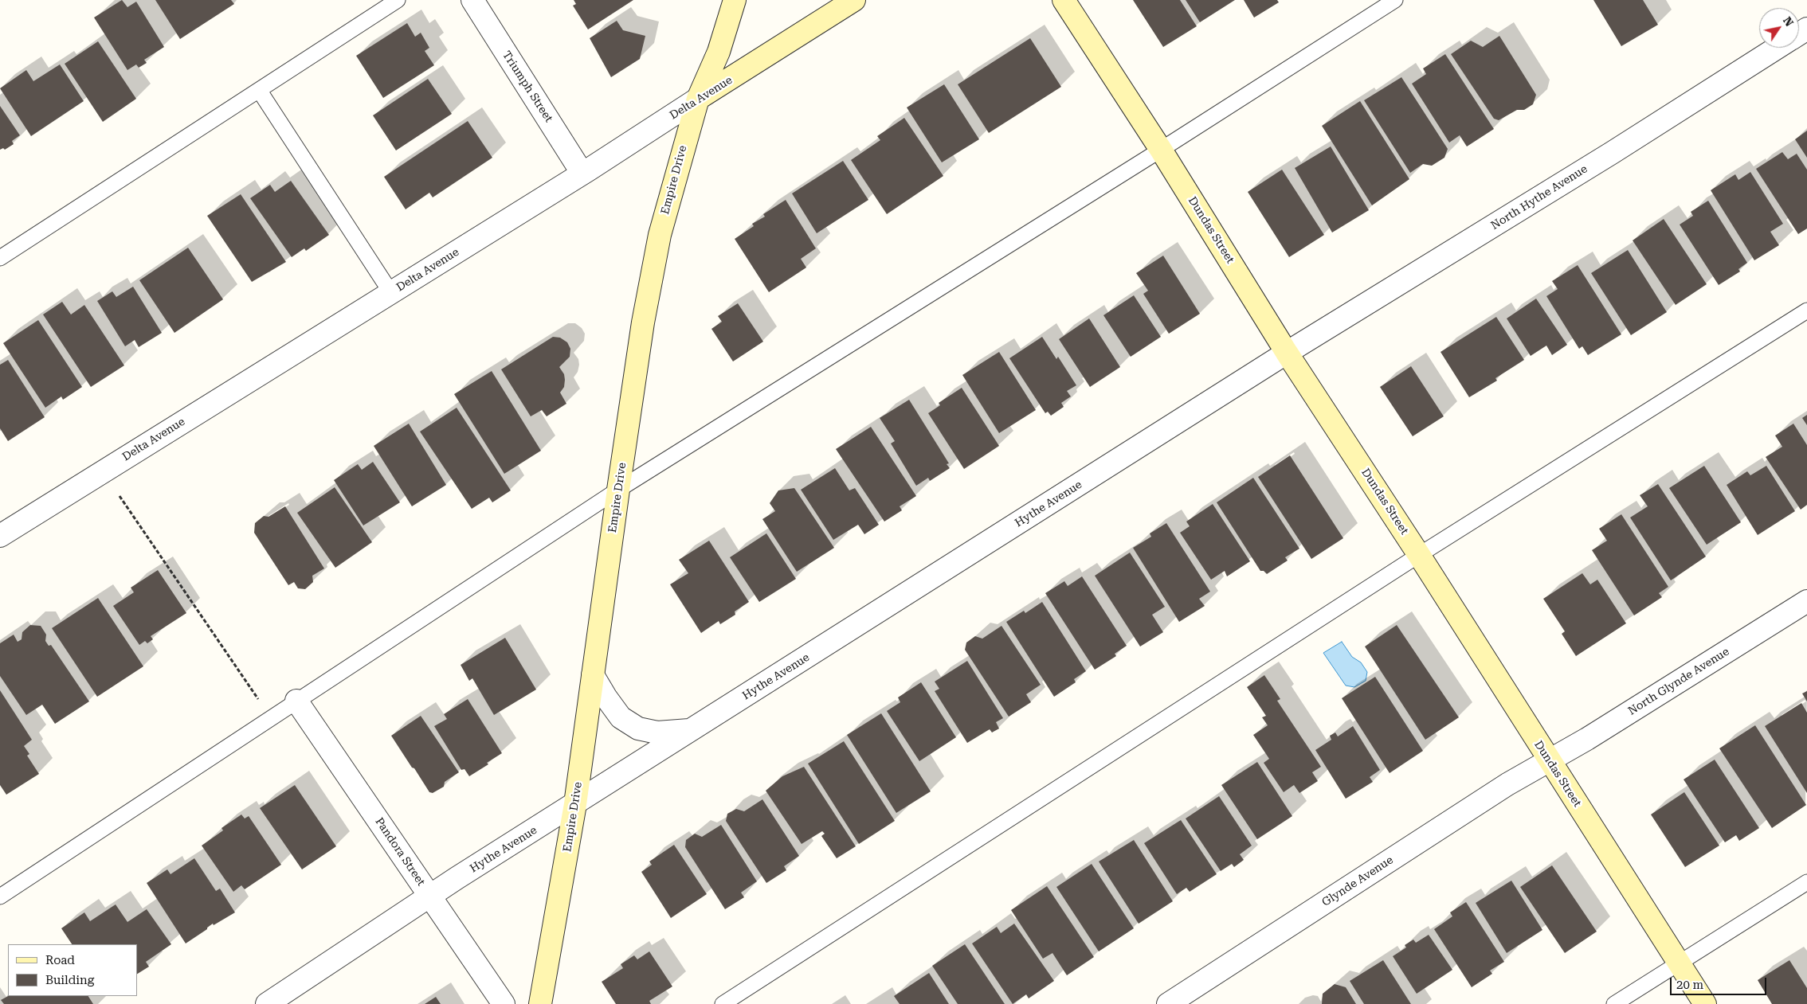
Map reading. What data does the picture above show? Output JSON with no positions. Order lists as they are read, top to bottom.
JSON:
{
  "streets": {
    "street": [
      "Triumph Street",
      "Delta Avenue",
      "Empire Drive",
      "North Hythe Avenue",
      "Dundas Street",
      "Hythe Avenue",
      "North Glynde Avenue",
      "Pandora Street",
      "Glynde Avenue"
    ]
  },
  "crossings": [
    ["Triumph Street", "Delta Avenue"],
    ["Delta Avenue", "Empire Drive"],
    ["Empire Drive", "Hythe Avenue"],
    ["North Hythe Avenue", "Dundas Street"],
    ["North Hythe Avenue", "Hythe Avenue"],
    ["Dundas Street", "Hythe Avenue"],
    ["Dundas Street", "North Glynde Avenue"],
    ["Dundas Street", "Glynde Avenue"],
    ["Hythe Avenue", "Pandora Street"],
    ["North Glynde Avenue", "Glynde Avenue"]
  ],
  "legend": ["Road", "Building"],
  "scale_bar": "20 m",
  "north": "top right"
}
